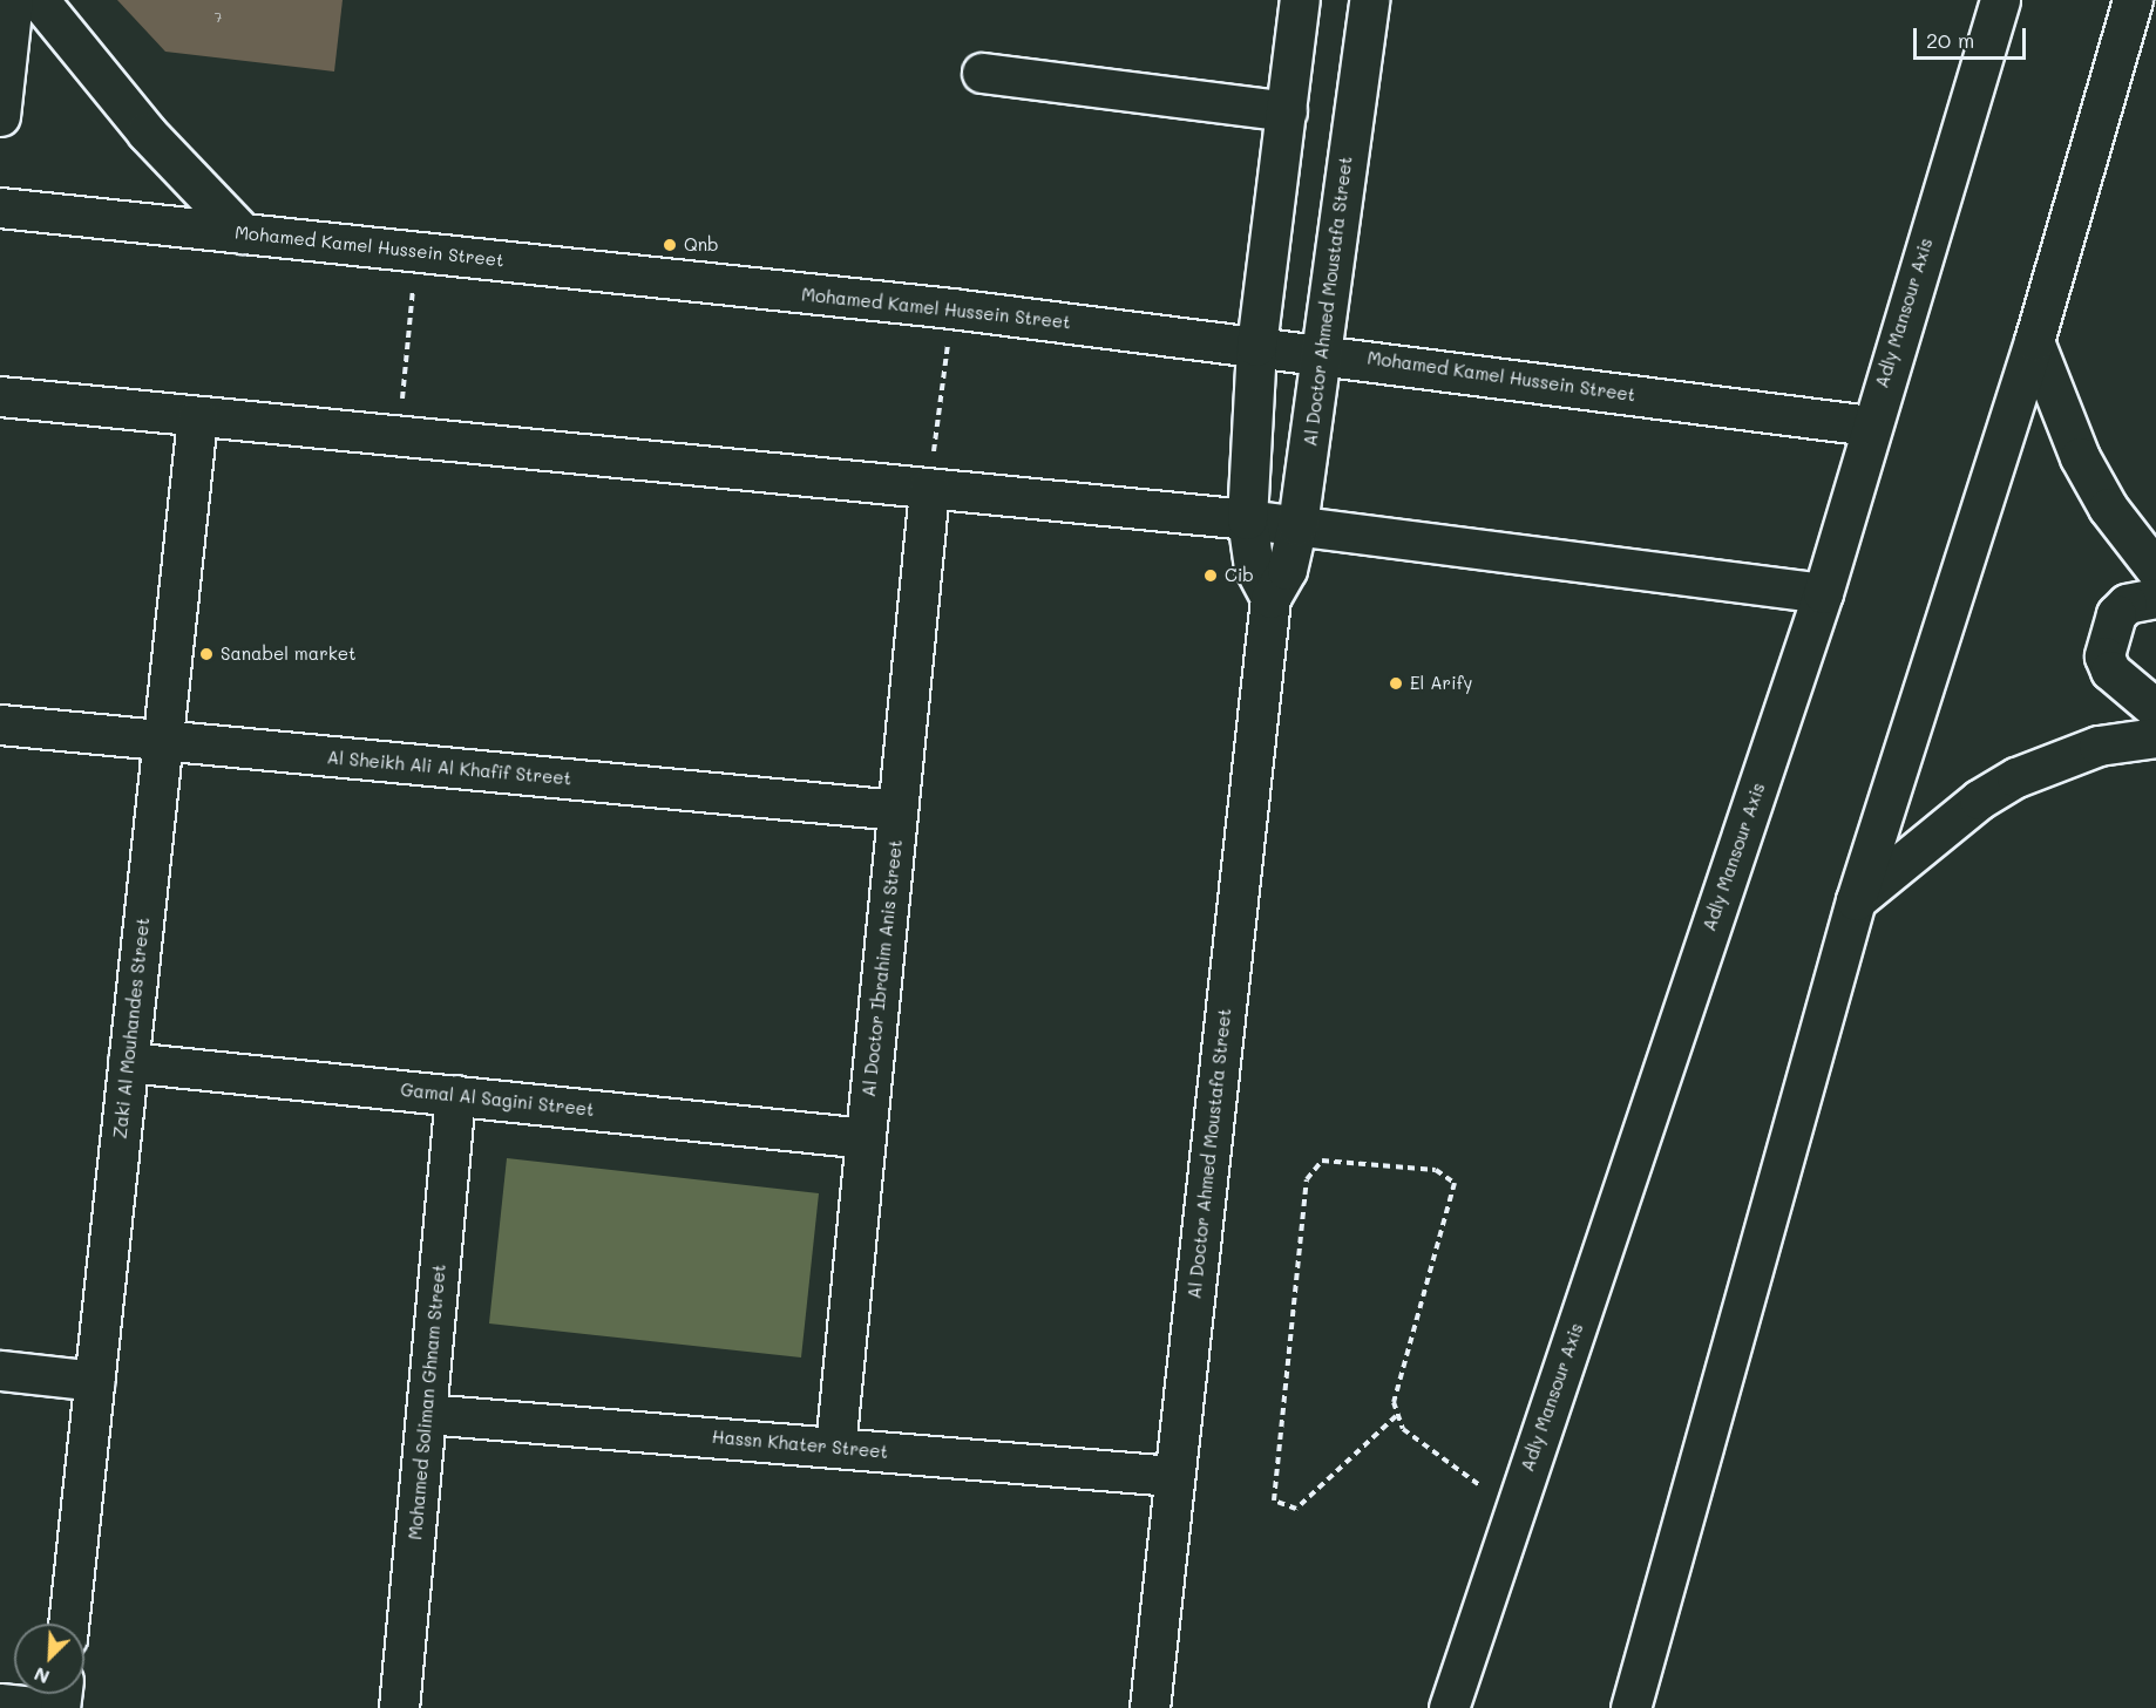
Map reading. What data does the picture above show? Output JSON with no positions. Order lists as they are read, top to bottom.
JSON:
{
  "streets": {
    "street": [
      "Mohamed Kamel Hussein Street",
      "Al Doctor Ahmed Moustafa Street",
      "Adly Mansour Axis",
      "Al Sheikh Ali Al Khafif Street",
      "Al Doctor Ibrahim Anis Street",
      "Zaki Al Mouhandes Street",
      "Gamal Al Sagini Street",
      "Mohamed Soliman Ghnam Street",
      "Hassn Khater Street"
    ]
  },
  "crossings": [
    ["Mohamed Kamel Hussein Street", "Al Doctor Ahmed Moustafa Street"],
    ["Mohamed Kamel Hussein Street", "Adly Mansour Axis"],
    ["Al Doctor Ahmed Moustafa Street", "Hassn Khater Street"],
    ["Al Sheikh Ali Al Khafif Street", "Al Doctor Ibrahim Anis Street"],
    ["Al Sheikh Ali Al Khafif Street", "Zaki Al Mouhandes Street"],
    ["Al Doctor Ibrahim Anis Street", "Gamal Al Sagini Street"],
    ["Al Doctor Ibrahim Anis Street", "Hassn Khater Street"],
    ["Zaki Al Mouhandes Street", "Gamal Al Sagini Street"],
    ["Gamal Al Sagini Street", "Mohamed Soliman Ghnam Street"],
    ["Mohamed Soliman Ghnam Street", "Hassn Khater Street"]
  ],
  "places": [
    "Qnb",
    "Cib",
    "Sanabel market",
    "El Arify"
  ],
  "house_numbers": ["7"],
  "scale_bar": "20 m",
  "north": "bottom left"
}
